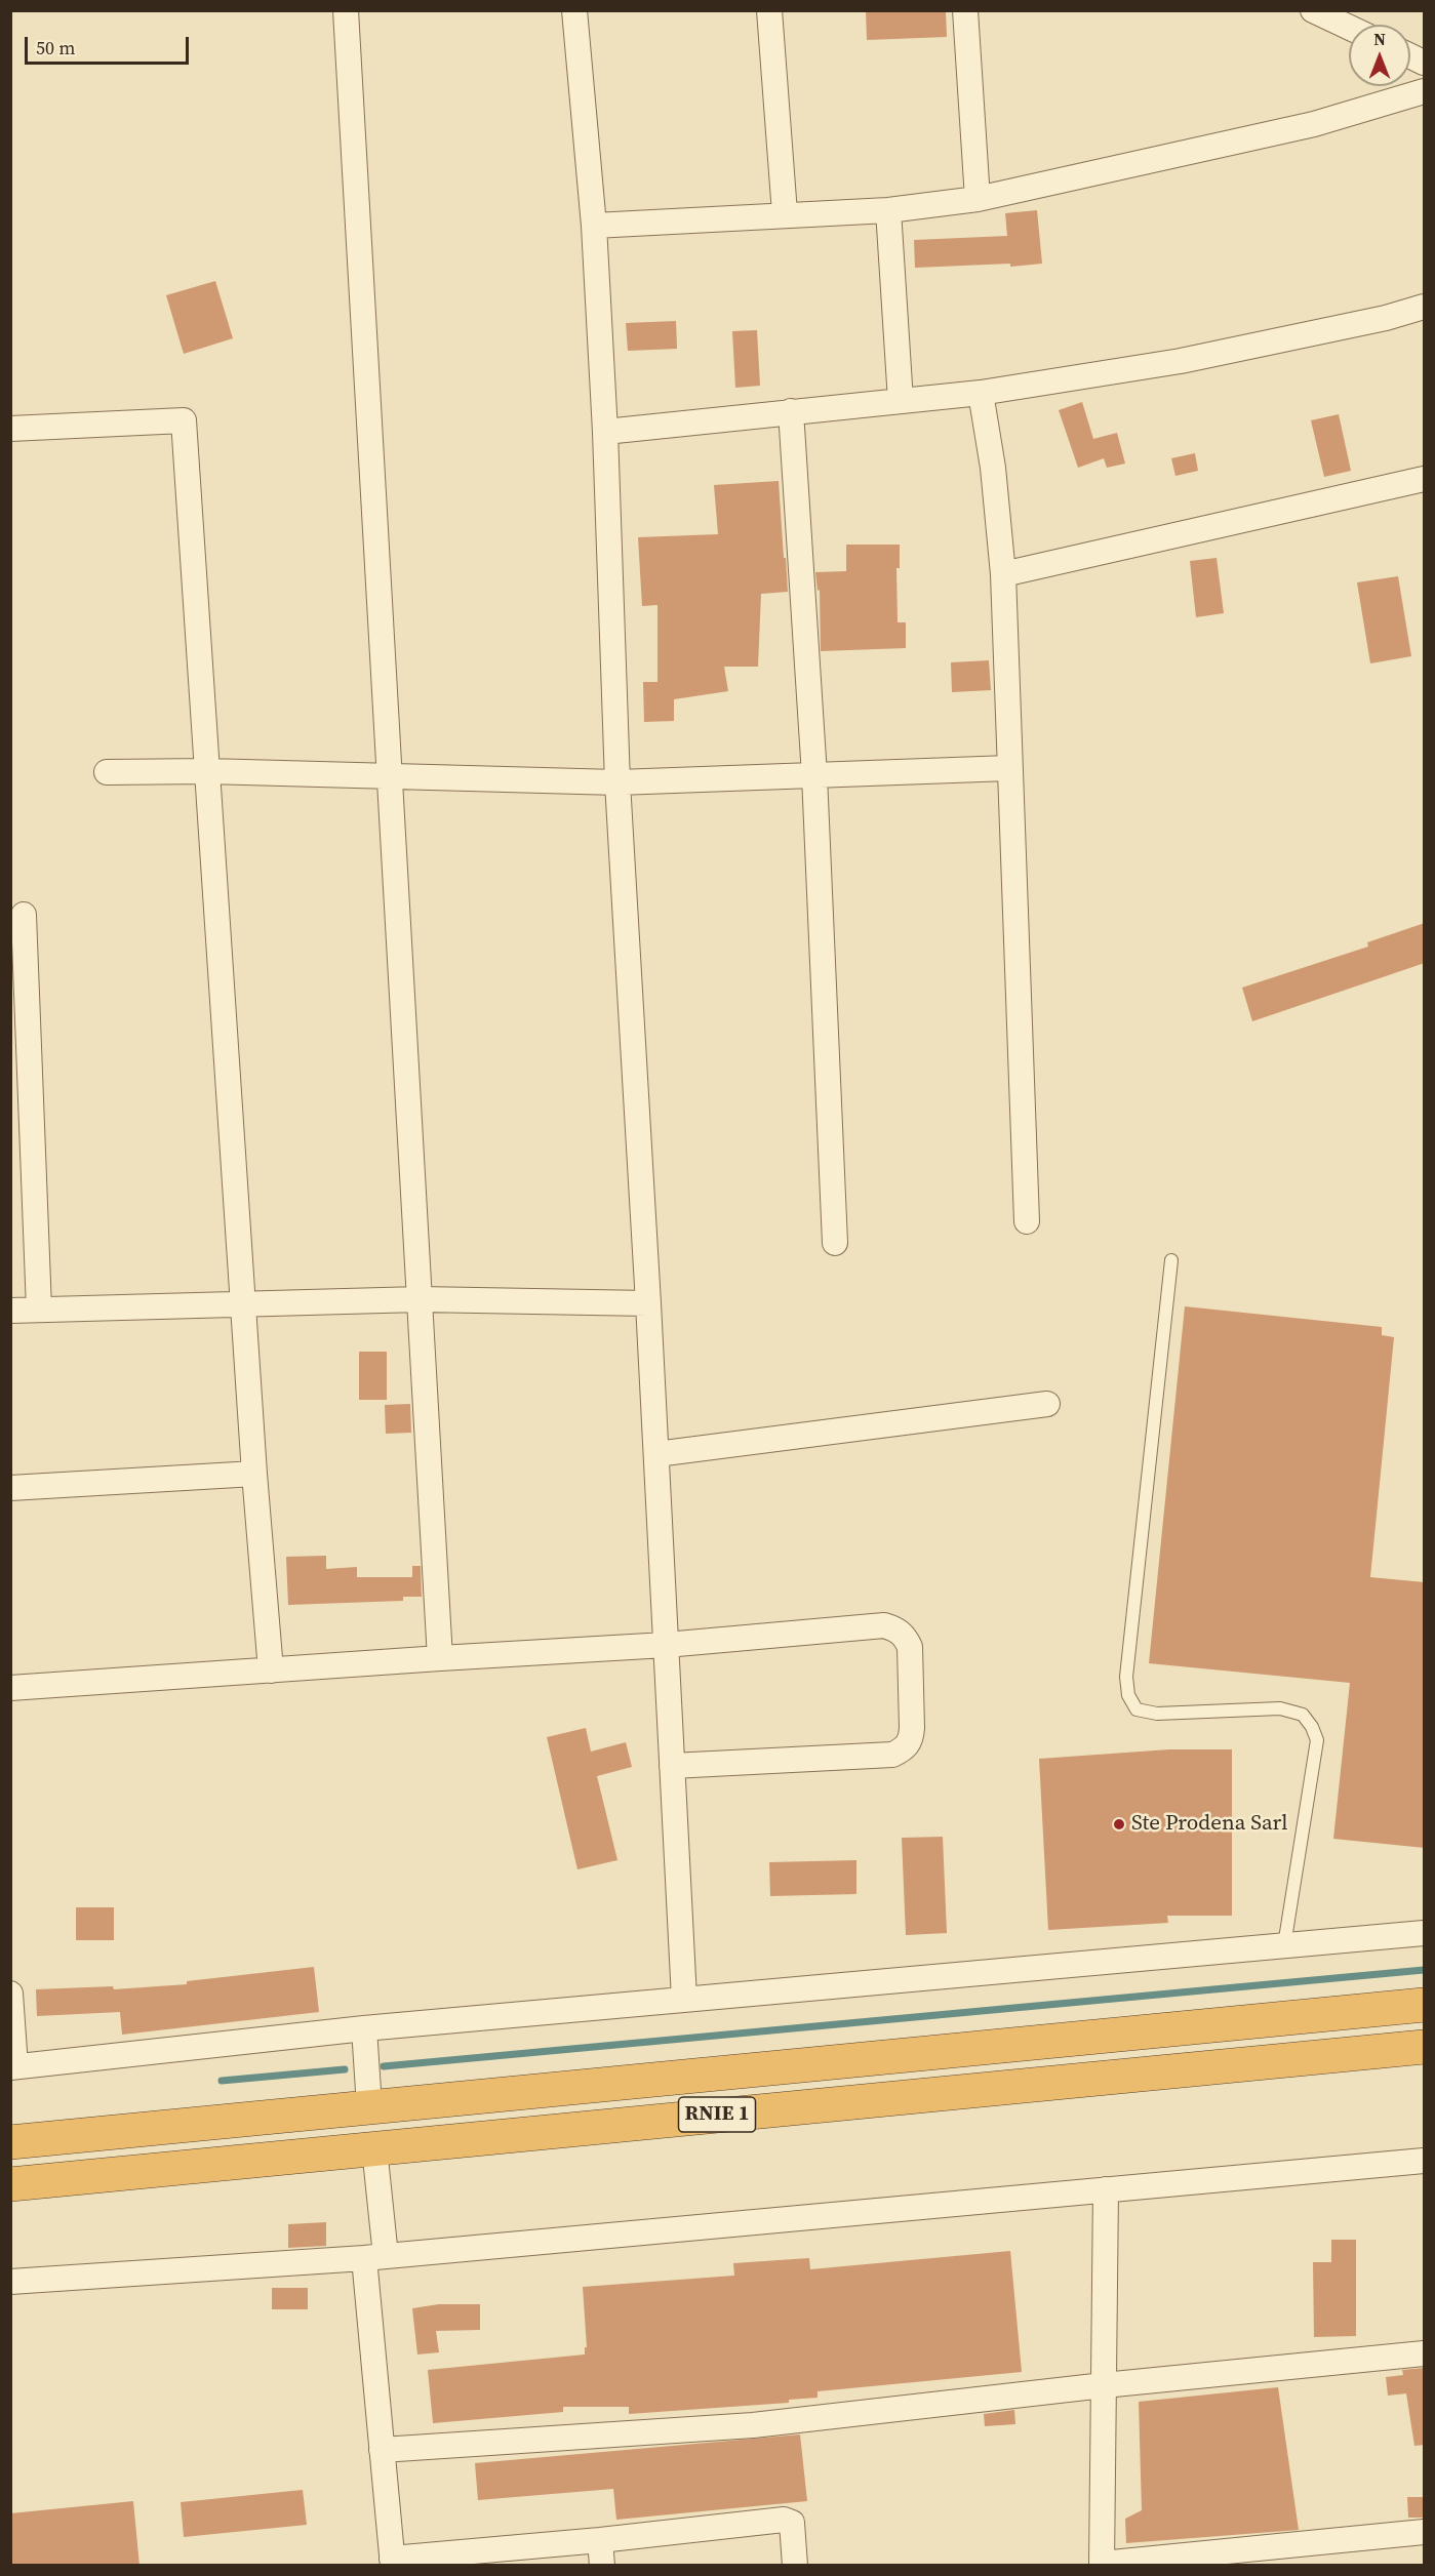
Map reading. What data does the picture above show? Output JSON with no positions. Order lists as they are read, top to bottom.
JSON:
{
  "streets": {
    "highway": ["RNIE 1"]
  },
  "places": ["Ste Prodena Sarl"],
  "scale_bar": "50 m",
  "north": "top"
}
